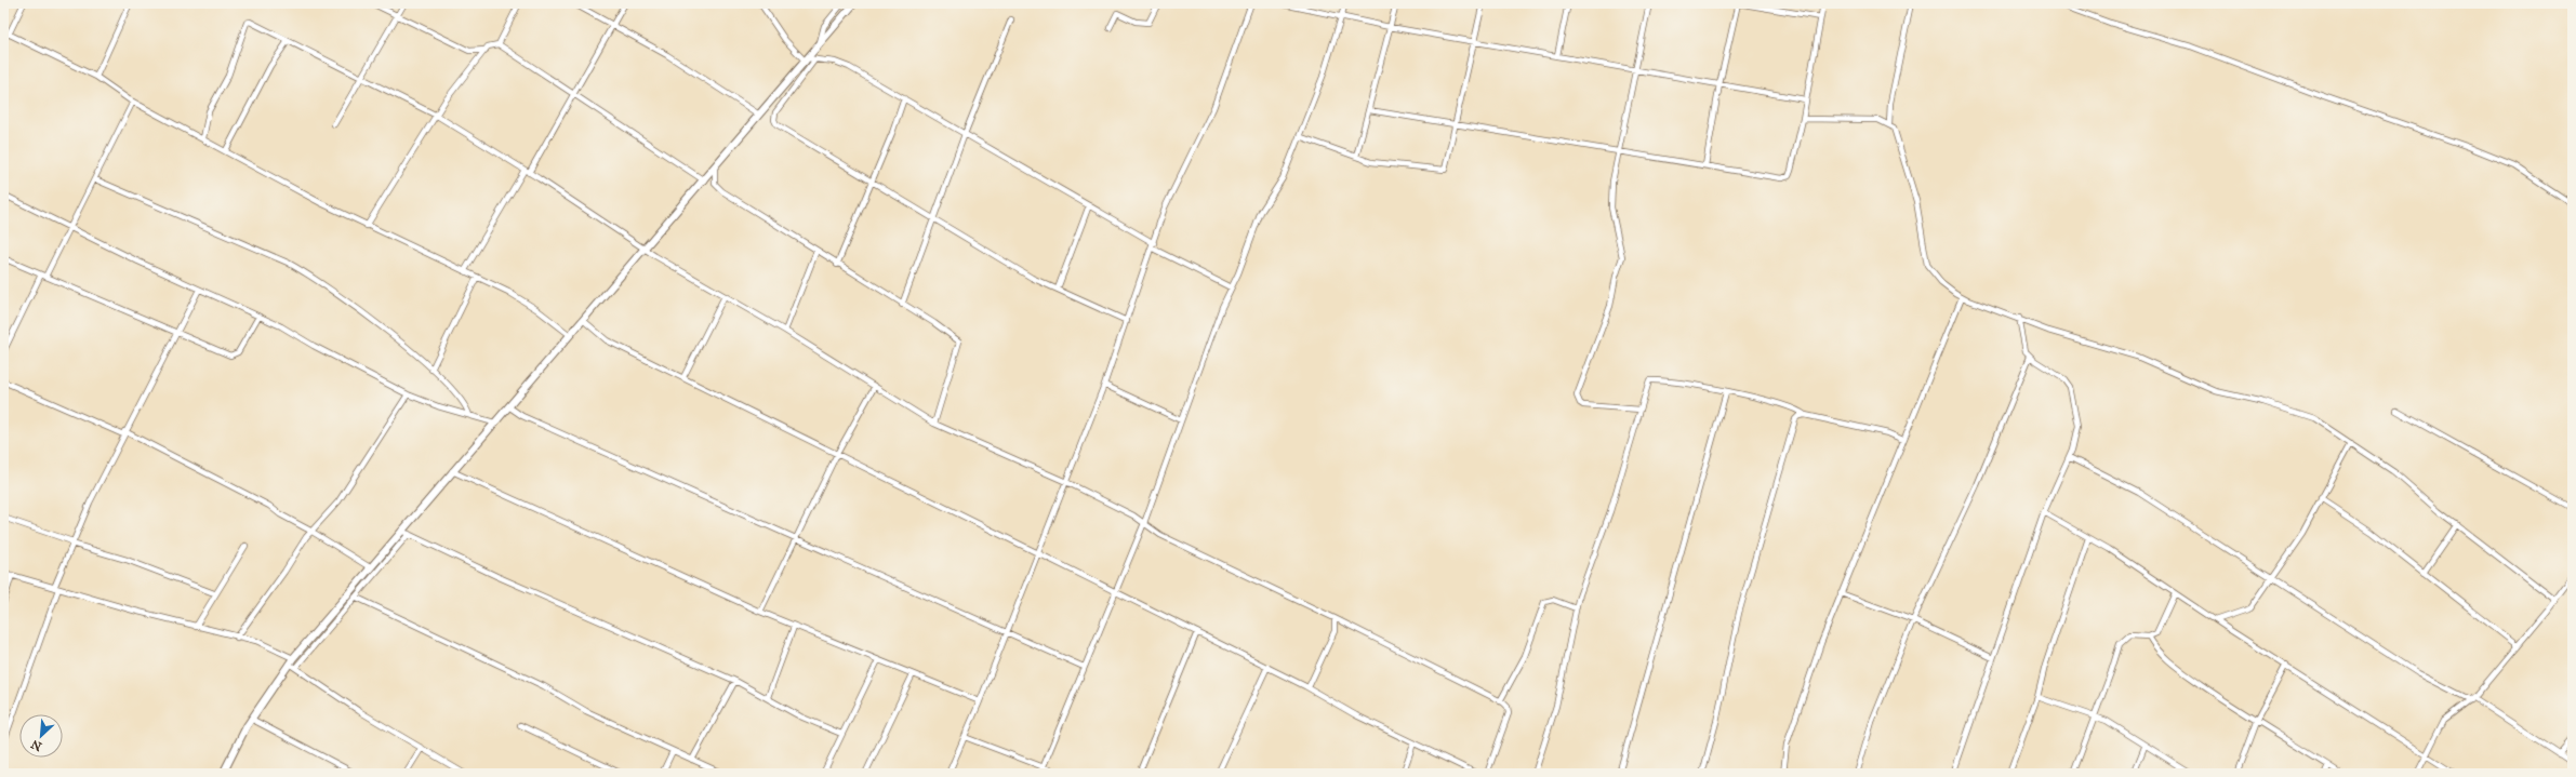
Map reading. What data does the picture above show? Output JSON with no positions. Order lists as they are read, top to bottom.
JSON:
{
  "north": "bottom left"
}
